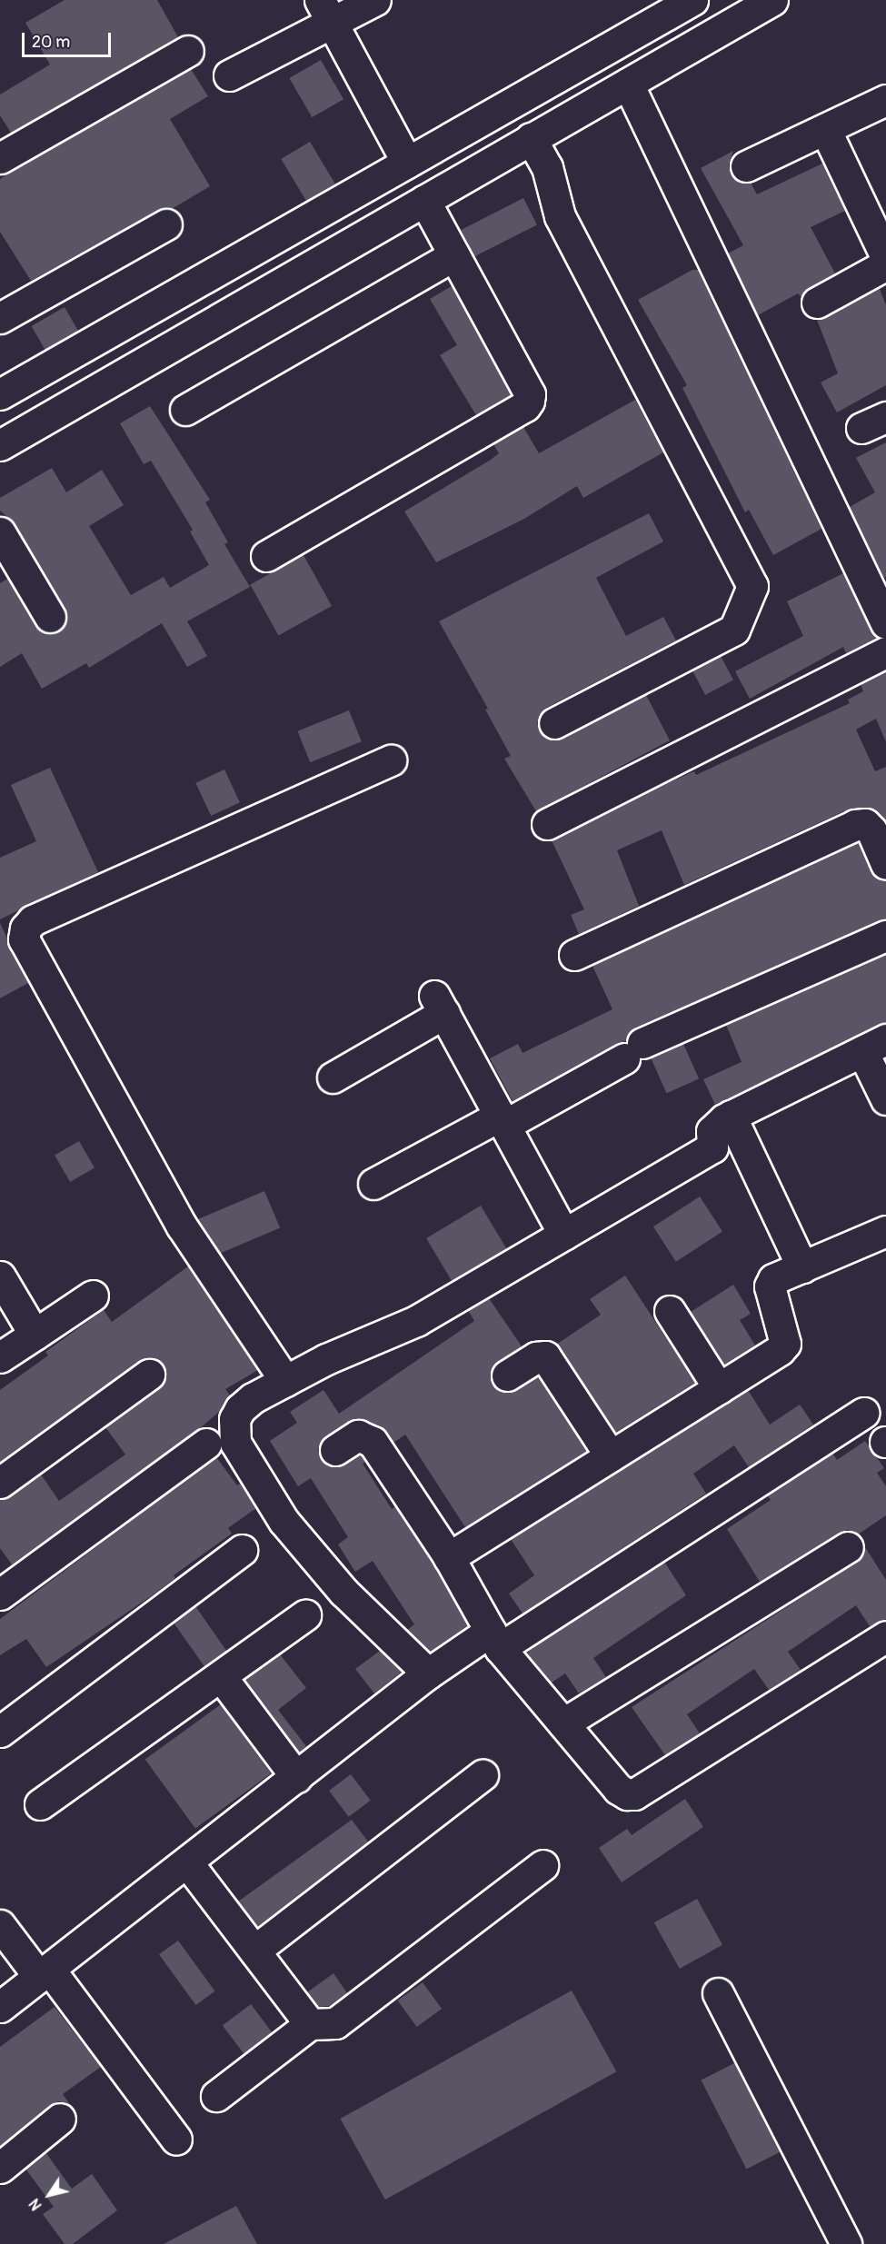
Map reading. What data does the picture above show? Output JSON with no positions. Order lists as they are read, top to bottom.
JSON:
{
  "scale_bar": "20 m",
  "north": "bottom left"
}
